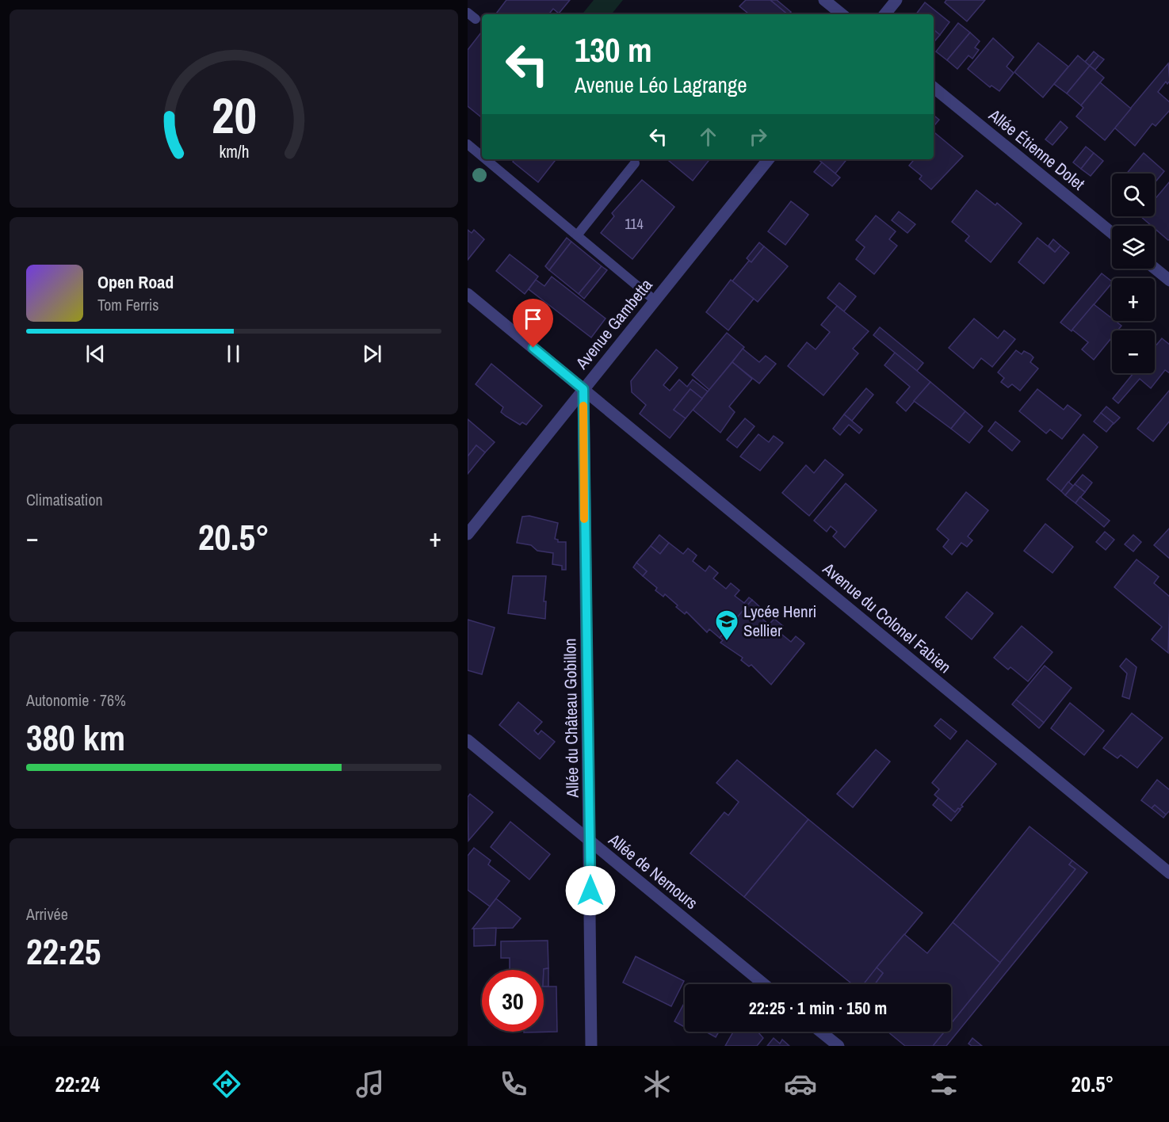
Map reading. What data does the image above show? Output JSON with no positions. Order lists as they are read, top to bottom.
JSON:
{
  "streets": {
    "street": [
      "Allée Étienne Dolet",
      "Avenue Gambetta",
      "Avenue du Colonel Fabien",
      "Allée du Château Gobillon",
      "Allée de Nemours"
    ]
  },
  "crossings": [
    ["Avenue Gambetta", "Avenue du Colonel Fabien"],
    ["Avenue Gambetta", "Allée du Château Gobillon"],
    ["Avenue du Colonel Fabien", "Allée du Château Gobillon"],
    ["Allée du Château Gobillon", "Allée de Nemours"]
  ],
  "places": {
    "school or university": ["Lycée Henri Sellier"]
  },
  "house_numbers": ["114"],
  "page": {
    "turn": ["130 m", "Avenue Léo Lagrange"],
    "map_buttons": ["+", "−"],
    "song": ["Open Road", "Tom Ferris"],
    "tile": [
      "Climatisation",
      ["Autonomie · 76%", "380 km"],
      ["Arrivée", "22:25"]
    ],
    "heat": ["−", "20.5°", "+"],
    "limit": "30",
    "trip": "22:25 · 1 min · 150 m",
    "tabs": ["22:24", "20.5°"],
    "gauge": ["20", "km/h"]
  }
}
